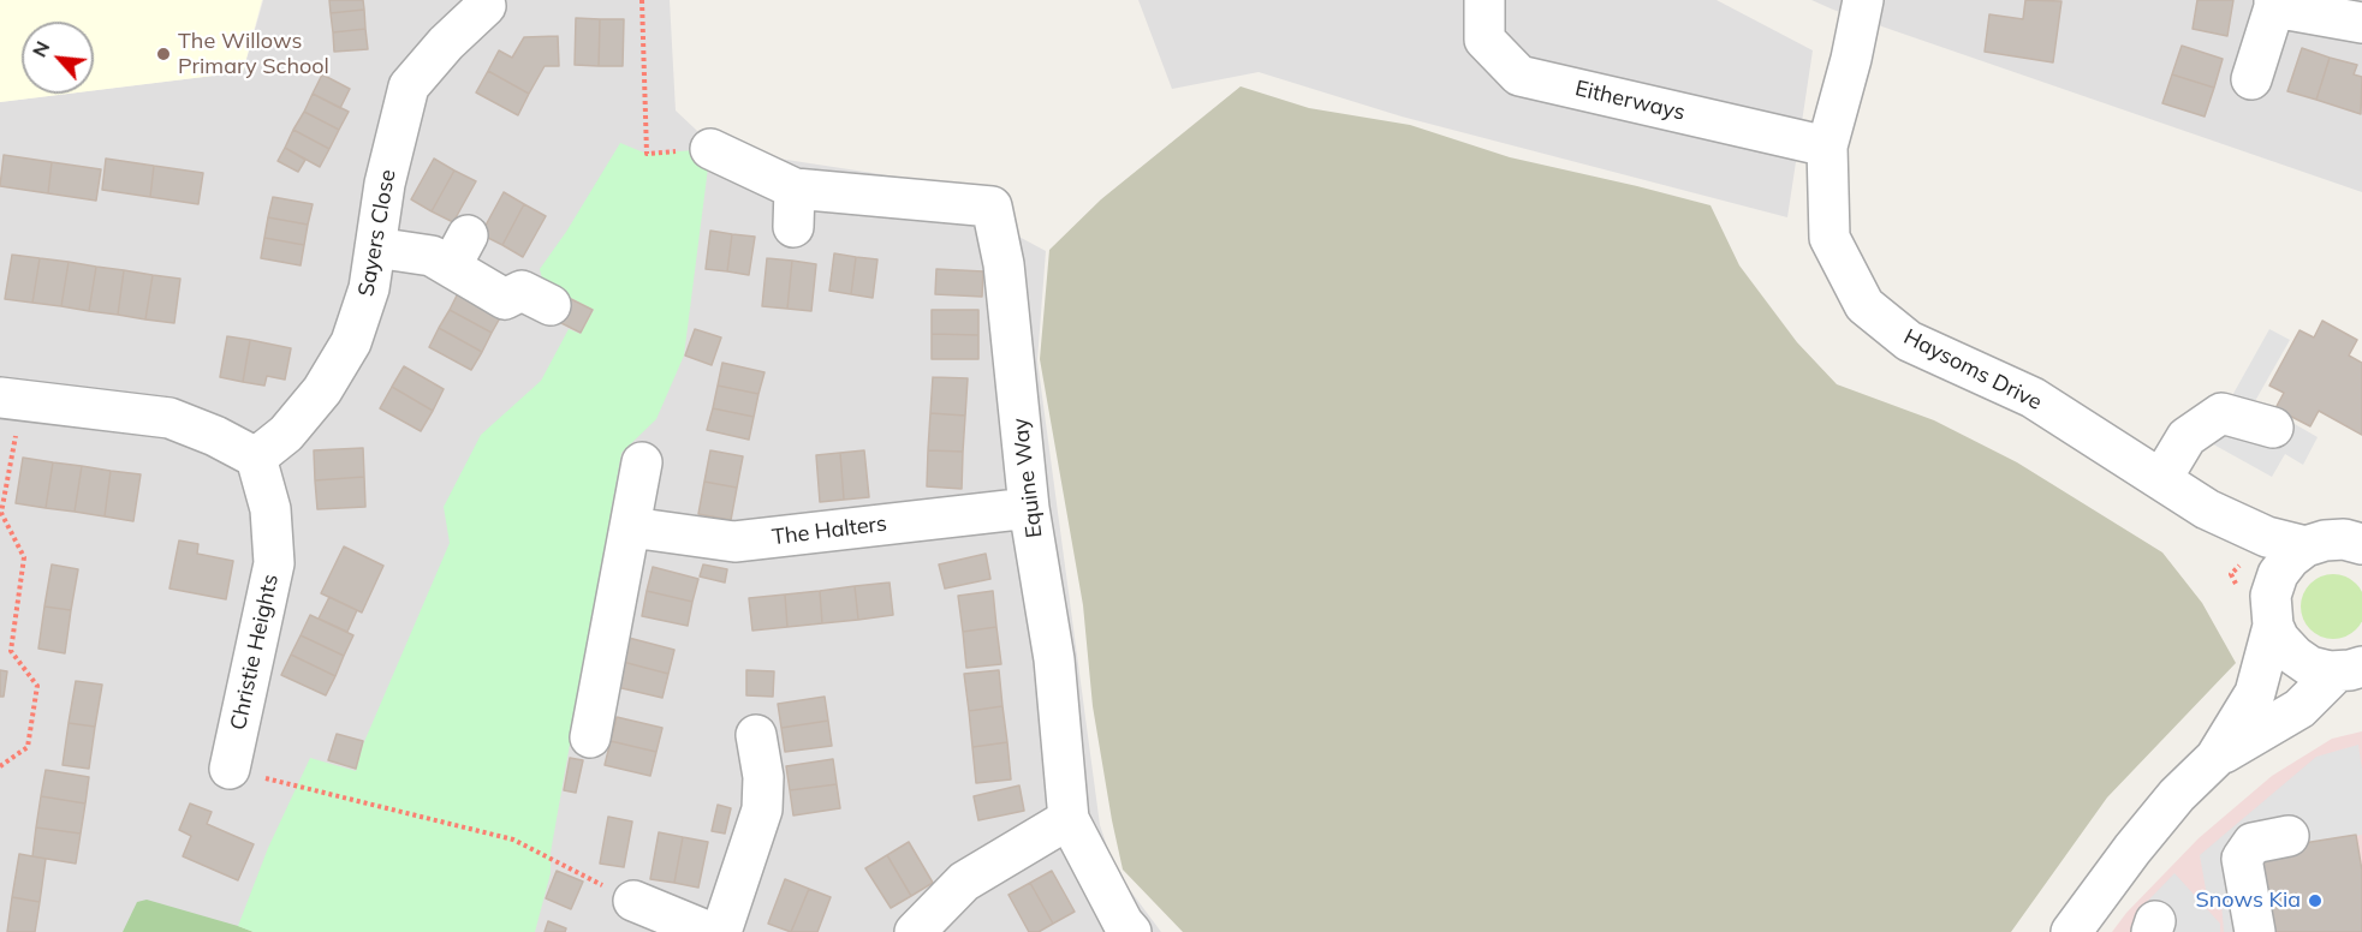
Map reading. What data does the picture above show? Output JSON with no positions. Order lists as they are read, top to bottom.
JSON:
{
  "streets": {
    "street": [
      "Eitherways",
      "Sayers Close",
      "Haysoms Drive",
      "Equine Way",
      "The Halters",
      "Christie Heights"
    ]
  },
  "crossings": [
    ["Eitherways", "Haysoms Drive"],
    ["Sayers Close", "Christie Heights"],
    ["Equine Way", "The Halters"]
  ],
  "places": ["The Willows Primary School", "Snows Kia"],
  "north": "top left"
}
